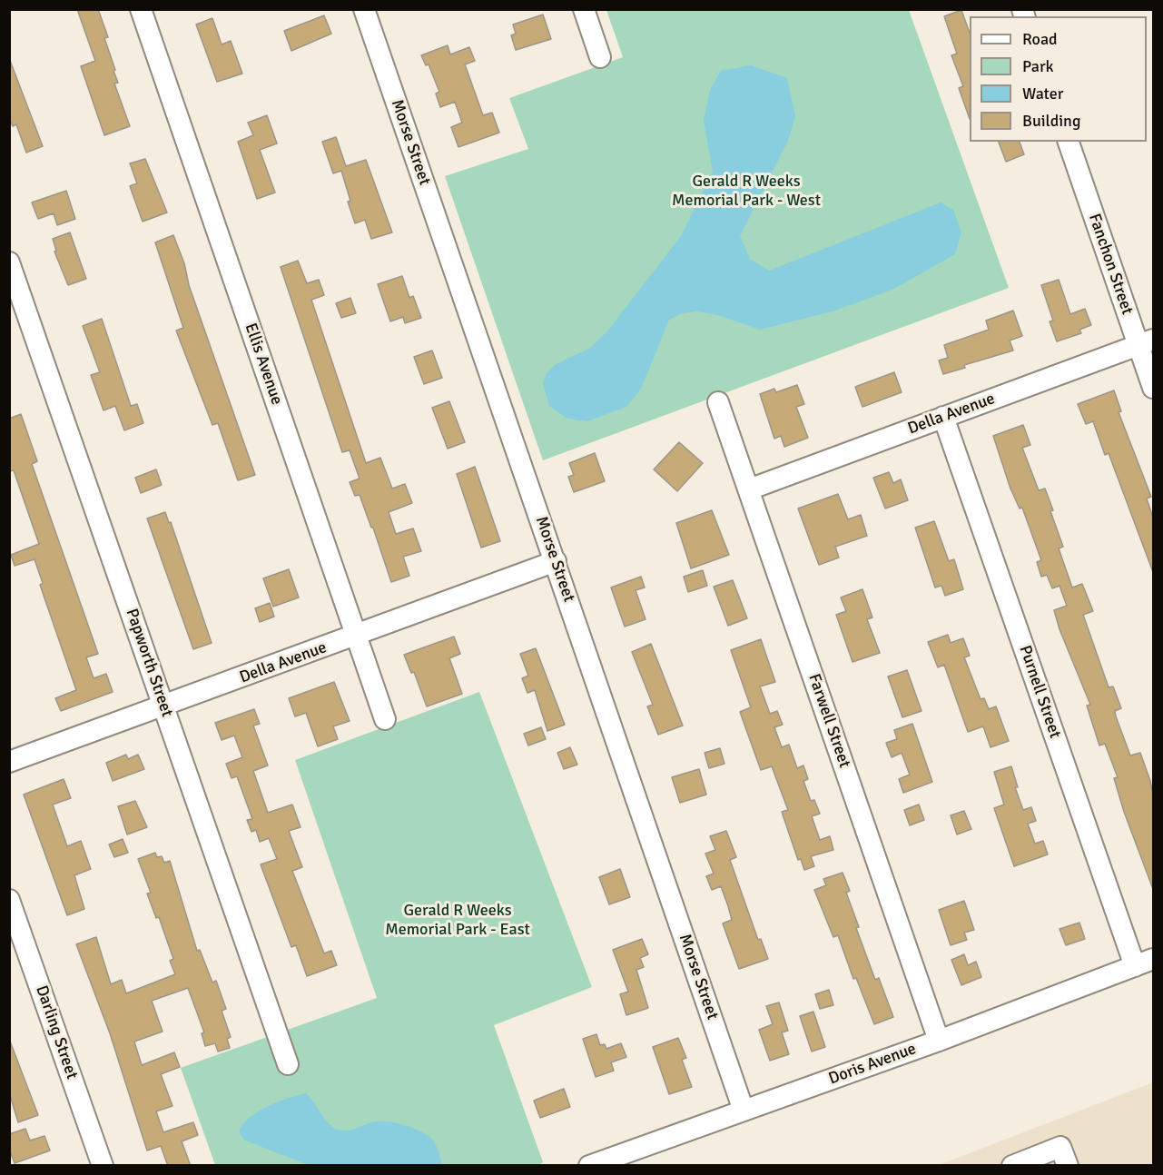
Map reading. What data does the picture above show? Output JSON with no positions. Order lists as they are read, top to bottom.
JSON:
{
  "streets": {
    "street": [
      "Morse Street",
      "Fanchon Street",
      "Ellis Avenue",
      "Della Avenue",
      "Papworth Street",
      "Purnell Street",
      "Farwell Street",
      "Darling Street",
      "Doris Avenue"
    ]
  },
  "crossings": [
    ["Morse Street", "Della Avenue"],
    ["Morse Street", "Doris Avenue"],
    ["Fanchon Street", "Della Avenue"],
    ["Ellis Avenue", "Della Avenue"],
    ["Della Avenue", "Papworth Street"],
    ["Della Avenue", "Purnell Street"],
    ["Della Avenue", "Farwell Street"],
    ["Purnell Street", "Doris Avenue"],
    ["Farwell Street", "Doris Avenue"]
  ],
  "parks": ["Gerald R Weeks Memorial Park - West", "Gerald R Weeks Memorial Park - East"],
  "legend": [
    "Road",
    "Park",
    "Water",
    "Building"
  ]
}
